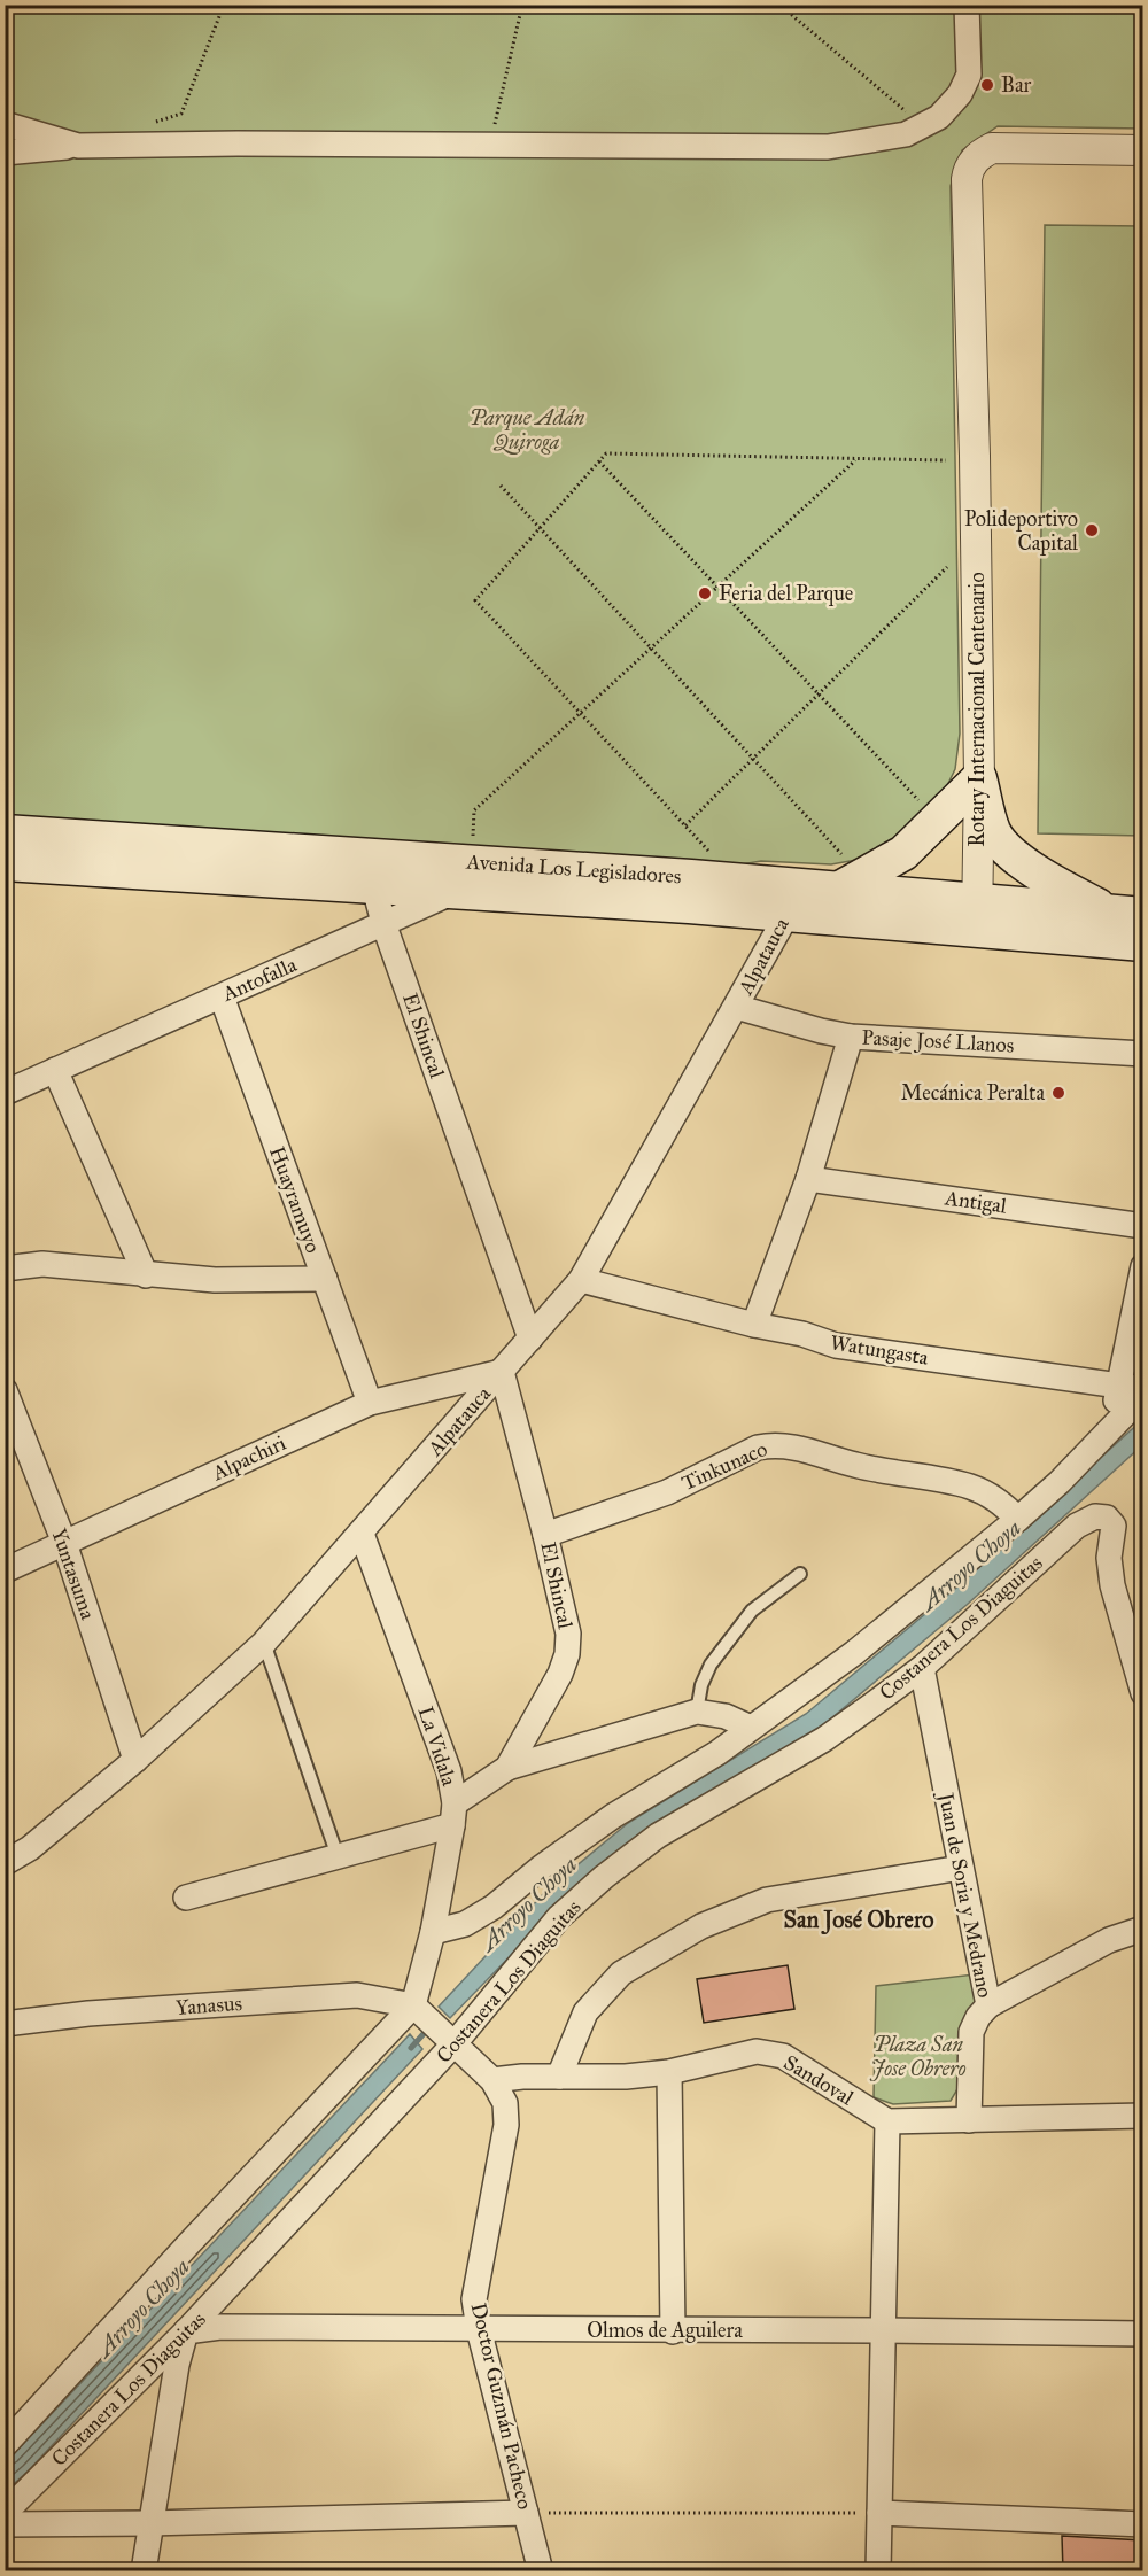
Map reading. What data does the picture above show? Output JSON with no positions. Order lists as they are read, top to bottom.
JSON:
{
  "streets": {
    "main road": ["Avenida Los Legisladores"],
    "street": [
      "Rotary Internacional Centenario",
      "Alpatauca",
      "Antofalla",
      "El Shincal",
      "Pasaje José Llanos",
      "Huayramuyo",
      "Antigal",
      "Watungasta",
      "Alpachiri",
      "Tinkunaco",
      "Yuntasuma",
      "Costanera Los Diaguitas",
      "La Vidala",
      "Juan de Soria y Medrano",
      "Yanasus",
      "Sandoval",
      "Olmos de Aguilera",
      "Doctor Guzmán Pacheco"
    ]
  },
  "crossings": [
    ["Rotary Internacional Centenario", "Avenida Los Legisladores"],
    ["Avenida Los Legisladores", "Alpatauca"],
    ["Avenida Los Legisladores", "Antofalla"],
    ["Avenida Los Legisladores", "El Shincal"],
    ["Alpatauca", "El Shincal"],
    ["Alpatauca", "Pasaje José Llanos"],
    ["Alpatauca", "Watungasta"],
    ["Alpatauca", "Alpachiri"],
    ["Alpatauca", "Yuntasuma"],
    ["Alpatauca", "La Vidala"],
    ["Antofalla", "El Shincal"],
    ["Antofalla", "Huayramuyo"],
    ["El Shincal", "Alpachiri"],
    ["El Shincal", "Tinkunaco"],
    ["El Shincal", "La Vidala"],
    ["Huayramuyo", "Alpachiri"],
    ["Alpachiri", "Yuntasuma"],
    ["Costanera Los Diaguitas", "La Vidala"],
    ["Costanera Los Diaguitas", "Juan de Soria y Medrano"],
    ["Costanera Los Diaguitas", "Yanasus"],
    ["Costanera Los Diaguitas", "Olmos de Aguilera"],
    ["La Vidala", "Yanasus"],
    ["Sandoval", "Doctor Guzmán Pacheco"],
    ["Olmos de Aguilera", "Doctor Guzmán Pacheco"]
  ],
  "districts": ["San José Obrero"],
  "water": ["Arroyo Choya"],
  "parks": ["Parque Adán Quiroga", "Plaza San Jose Obrero"],
  "places": [
    "Bar",
    "Polideportivo Capital",
    "Feria del Parque",
    "Mecánica Peralta"
  ]
}
